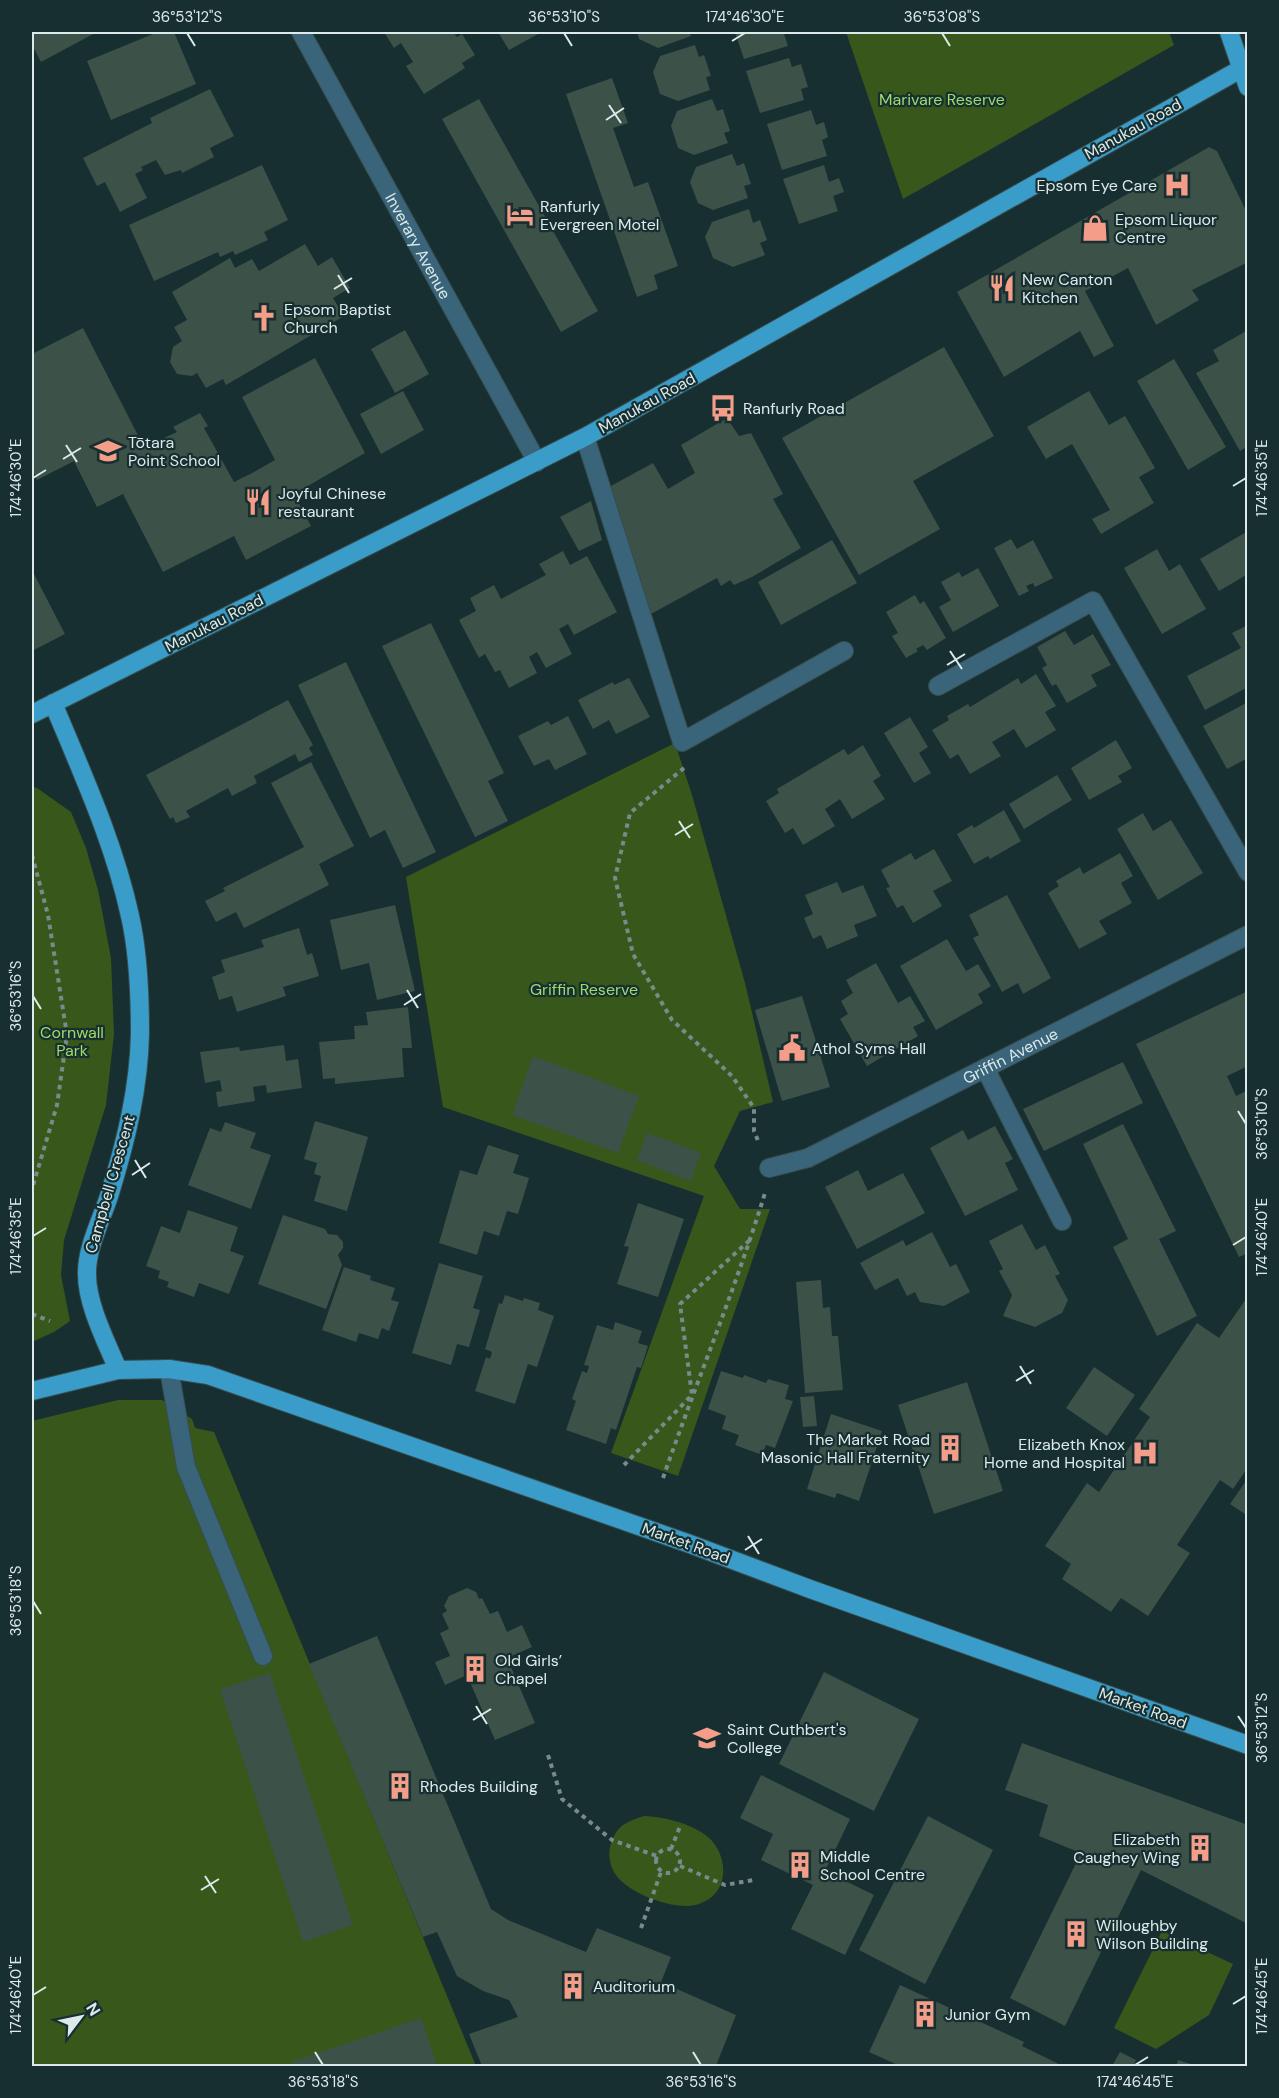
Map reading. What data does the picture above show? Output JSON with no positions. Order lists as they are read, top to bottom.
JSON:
{
  "streets": {
    "main road": ["Manukau Road", "Campbell Crescent", "Market Road"],
    "street": ["Inverary Avenue", "Griffin Avenue"]
  },
  "crossings": [
    ["Manukau Road", "Inverary Avenue"],
    ["Manukau Road", "Campbell Crescent"],
    ["Campbell Crescent", "Market Road"]
  ],
  "parks": ["Marivare Reserve", "Griffin Reserve", "Cornwall Park"],
  "places": {
    "hospital": ["Epsom Eye Care", "Elizabeth Knox Home and Hospital"],
    "hotel": ["Ranfurly Evergreen Motel"],
    "shop": ["Epsom Liquor Centre"],
    "restaurant": ["New Canton Kitchen", "Joyful Chinese restaurant"],
    "church": ["Epsom Baptist Church"],
    "bus stop": ["Ranfurly Road"],
    "school or university": ["Tōtara Point School", "Saint Cuthbert's College"],
    "public building": ["Athol Syms Hall"],
    "building": [
      "The Market Road Masonic Hall Fraternity",
      "Old Girls’ Chapel",
      "Rhodes Building",
      "Elizabeth Caughey Wing",
      "Middle School Centre",
      "Willoughby Wilson Building",
      "Auditorium",
      "Junior Gym"
    ]
  },
  "north": "top right",
  "coordinates": [
    "36°53'12\"S",
    "36°53'10\"S",
    "174°46'30\"E",
    "36°53'08\"S",
    "174°46'35\"E",
    "36°53'16\"S",
    "174°46'40\"E",
    "36°53'18\"S",
    "174°46'45\"E"
  ]
}
